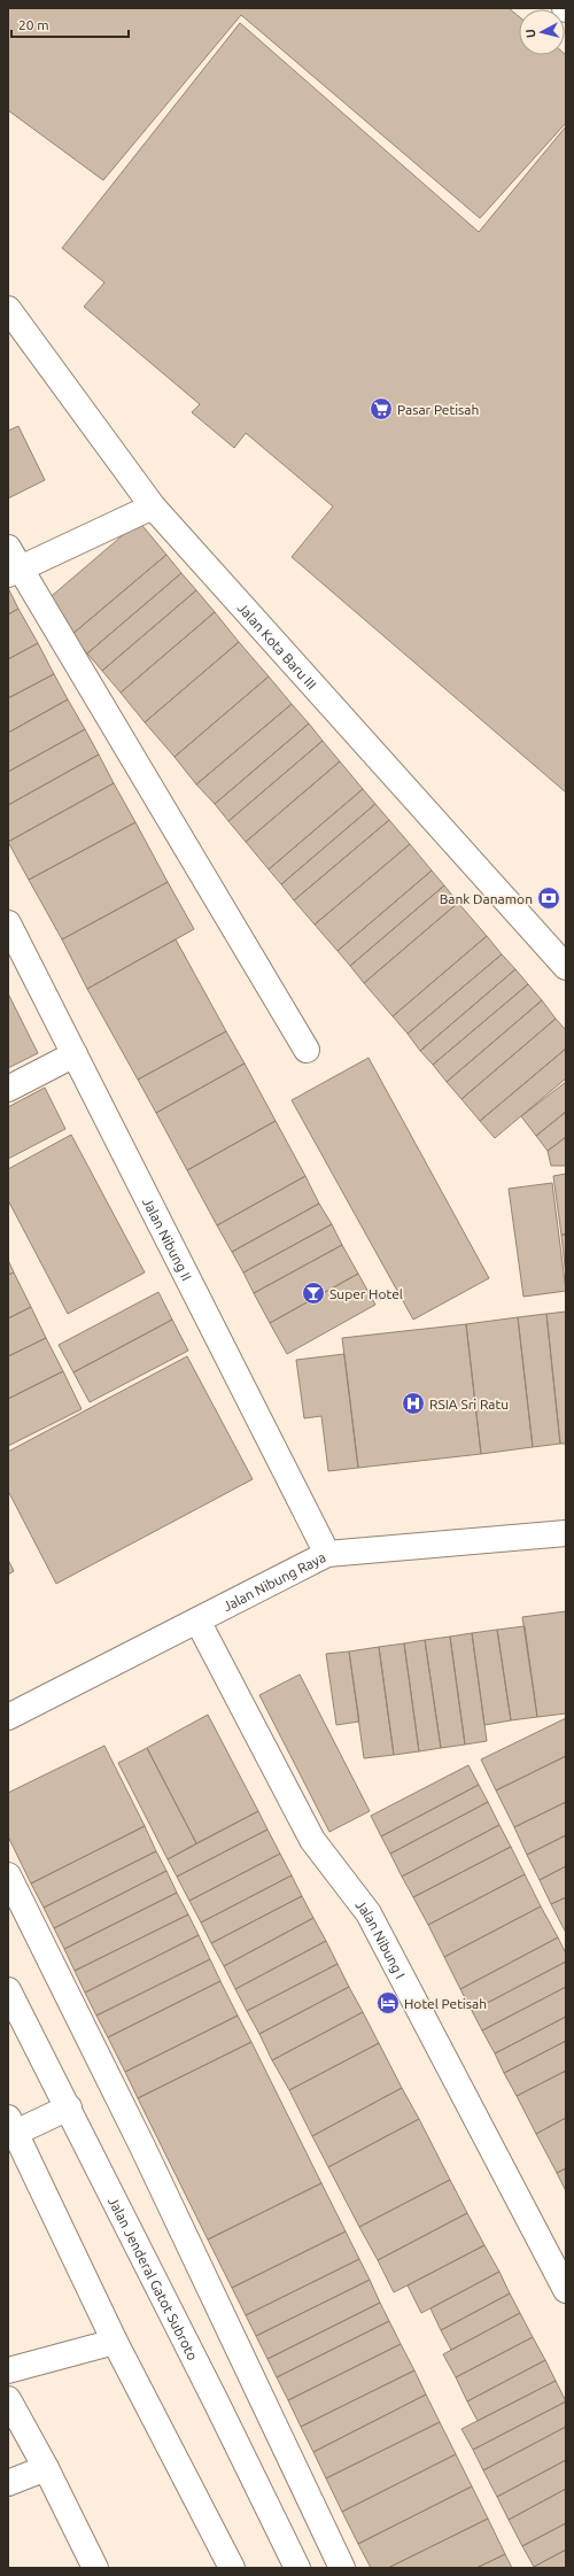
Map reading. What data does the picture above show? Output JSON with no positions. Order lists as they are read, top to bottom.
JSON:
{
  "streets": {
    "street": [
      "Jalan Kota Baru III",
      "Jalan Nibung II",
      "Jalan Nibung Raya",
      "Jalan Nibung I",
      "Jalan Jenderal Gatot Subroto"
    ]
  },
  "crossings": [
    ["Jalan Nibung II", "Jalan Nibung Raya"],
    ["Jalan Nibung Raya", "Jalan Nibung I"]
  ],
  "places": {
    "supermarket": ["Pasar Petisah"],
    "bank": ["Bank Danamon"],
    "bar": ["Super Hotel"],
    "hospital": ["RSIA Sri Ratu"],
    "hotel": ["Hotel Petisah"]
  },
  "scale_bar": "20 m",
  "north": "left"
}
